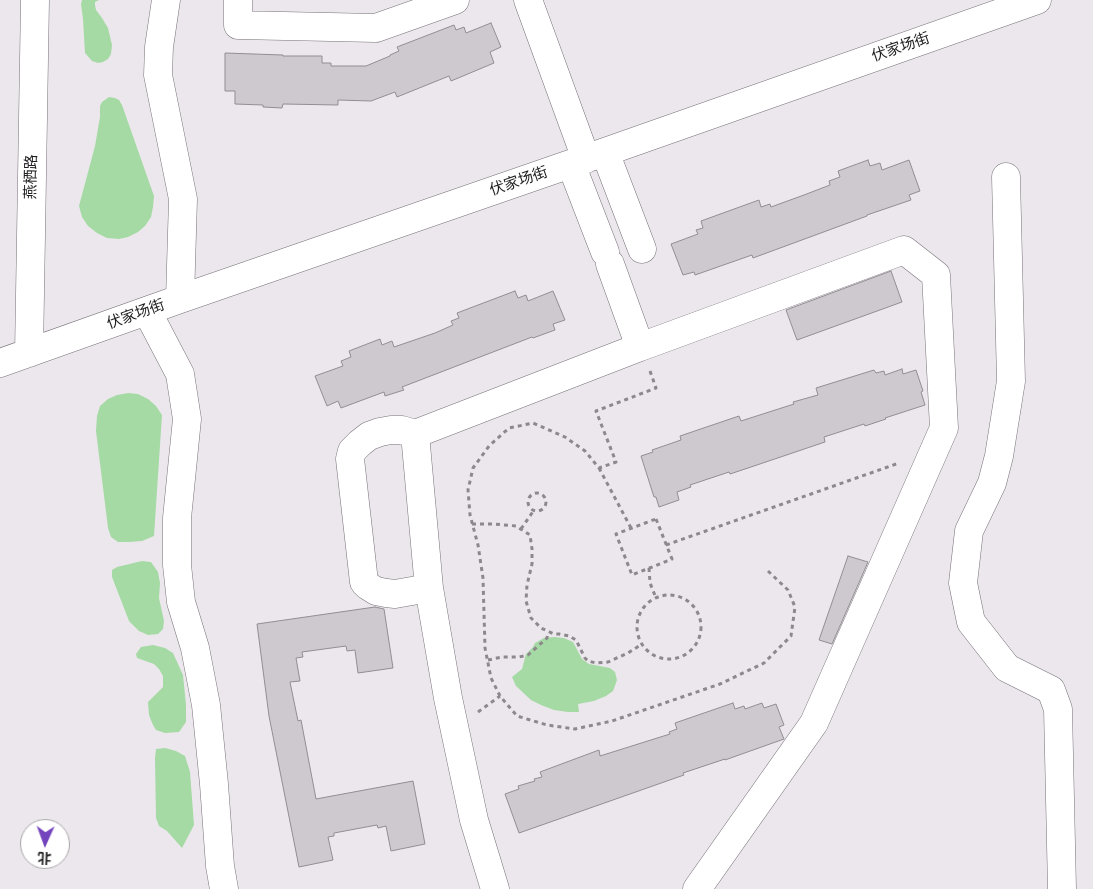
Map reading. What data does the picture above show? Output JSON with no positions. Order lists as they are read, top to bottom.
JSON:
{
  "streets": {
    "street": ["伏家场街", "燕栖路"]
  },
  "crossings": [
    ["伏家场街", "燕栖路"]
  ],
  "north": "bottom"
}
